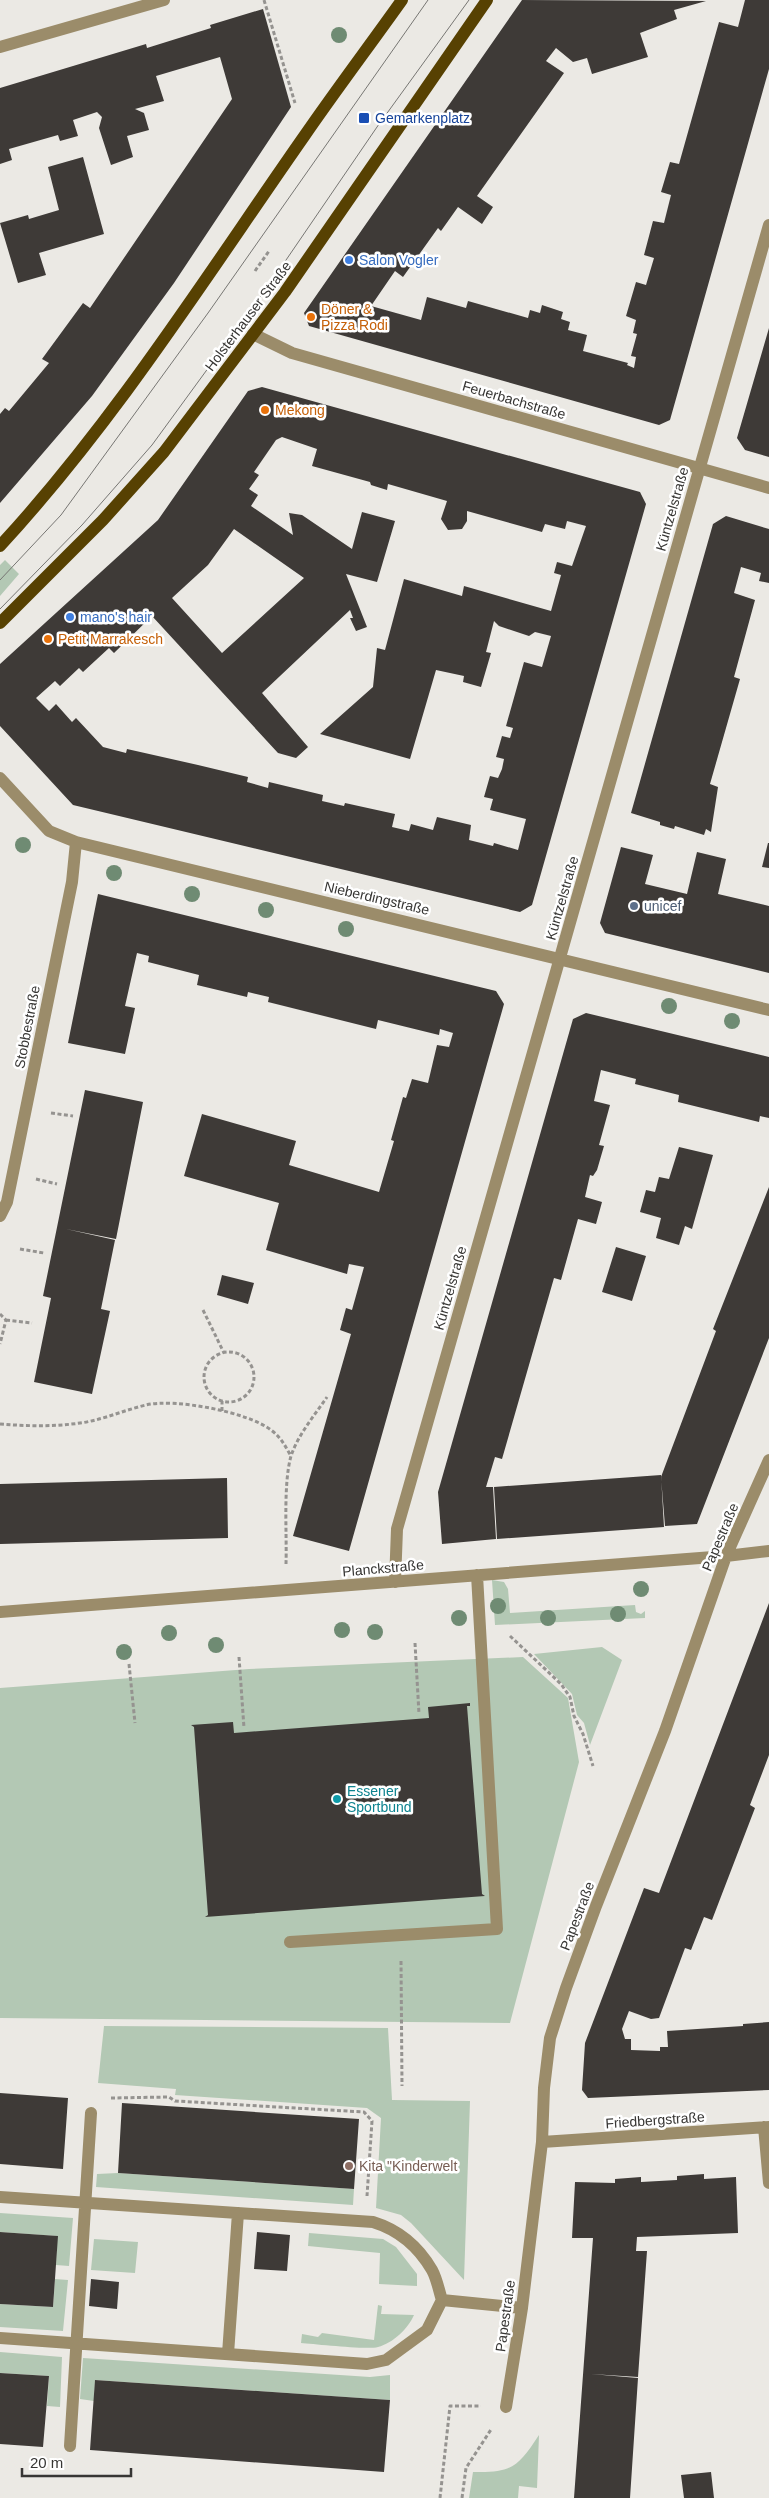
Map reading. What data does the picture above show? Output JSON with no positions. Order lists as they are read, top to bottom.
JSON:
{
  "streets": {
    "main road": ["Holsterhauser Straße"],
    "street": [
      "Feuerbachstraße",
      "Küntzelstraße",
      "Nieberdingstraße",
      "Stobbestraße",
      "Papestraße",
      "Planckstraße",
      "Friedbergstraße"
    ]
  },
  "crossings": [
    ["Holsterhauser Straße", "Feuerbachstraße"],
    ["Feuerbachstraße", "Küntzelstraße"],
    ["Küntzelstraße", "Nieberdingstraße"],
    ["Küntzelstraße", "Planckstraße"],
    ["Nieberdingstraße", "Stobbestraße"],
    ["Papestraße", "Planckstraße"],
    ["Papestraße", "Friedbergstraße"]
  ],
  "places": {
    "transit": ["Gemarkenplatz"],
    "other": [
      "Salon Vogler",
      "Döner & Pizza Rodi",
      "Mekong",
      "mano's hair",
      "Petit Marrakesch",
      "unicef",
      "Essener Sportbund",
      "Kita \"Kinderwelt"
    ]
  },
  "scale_bar": "20 m"
}
